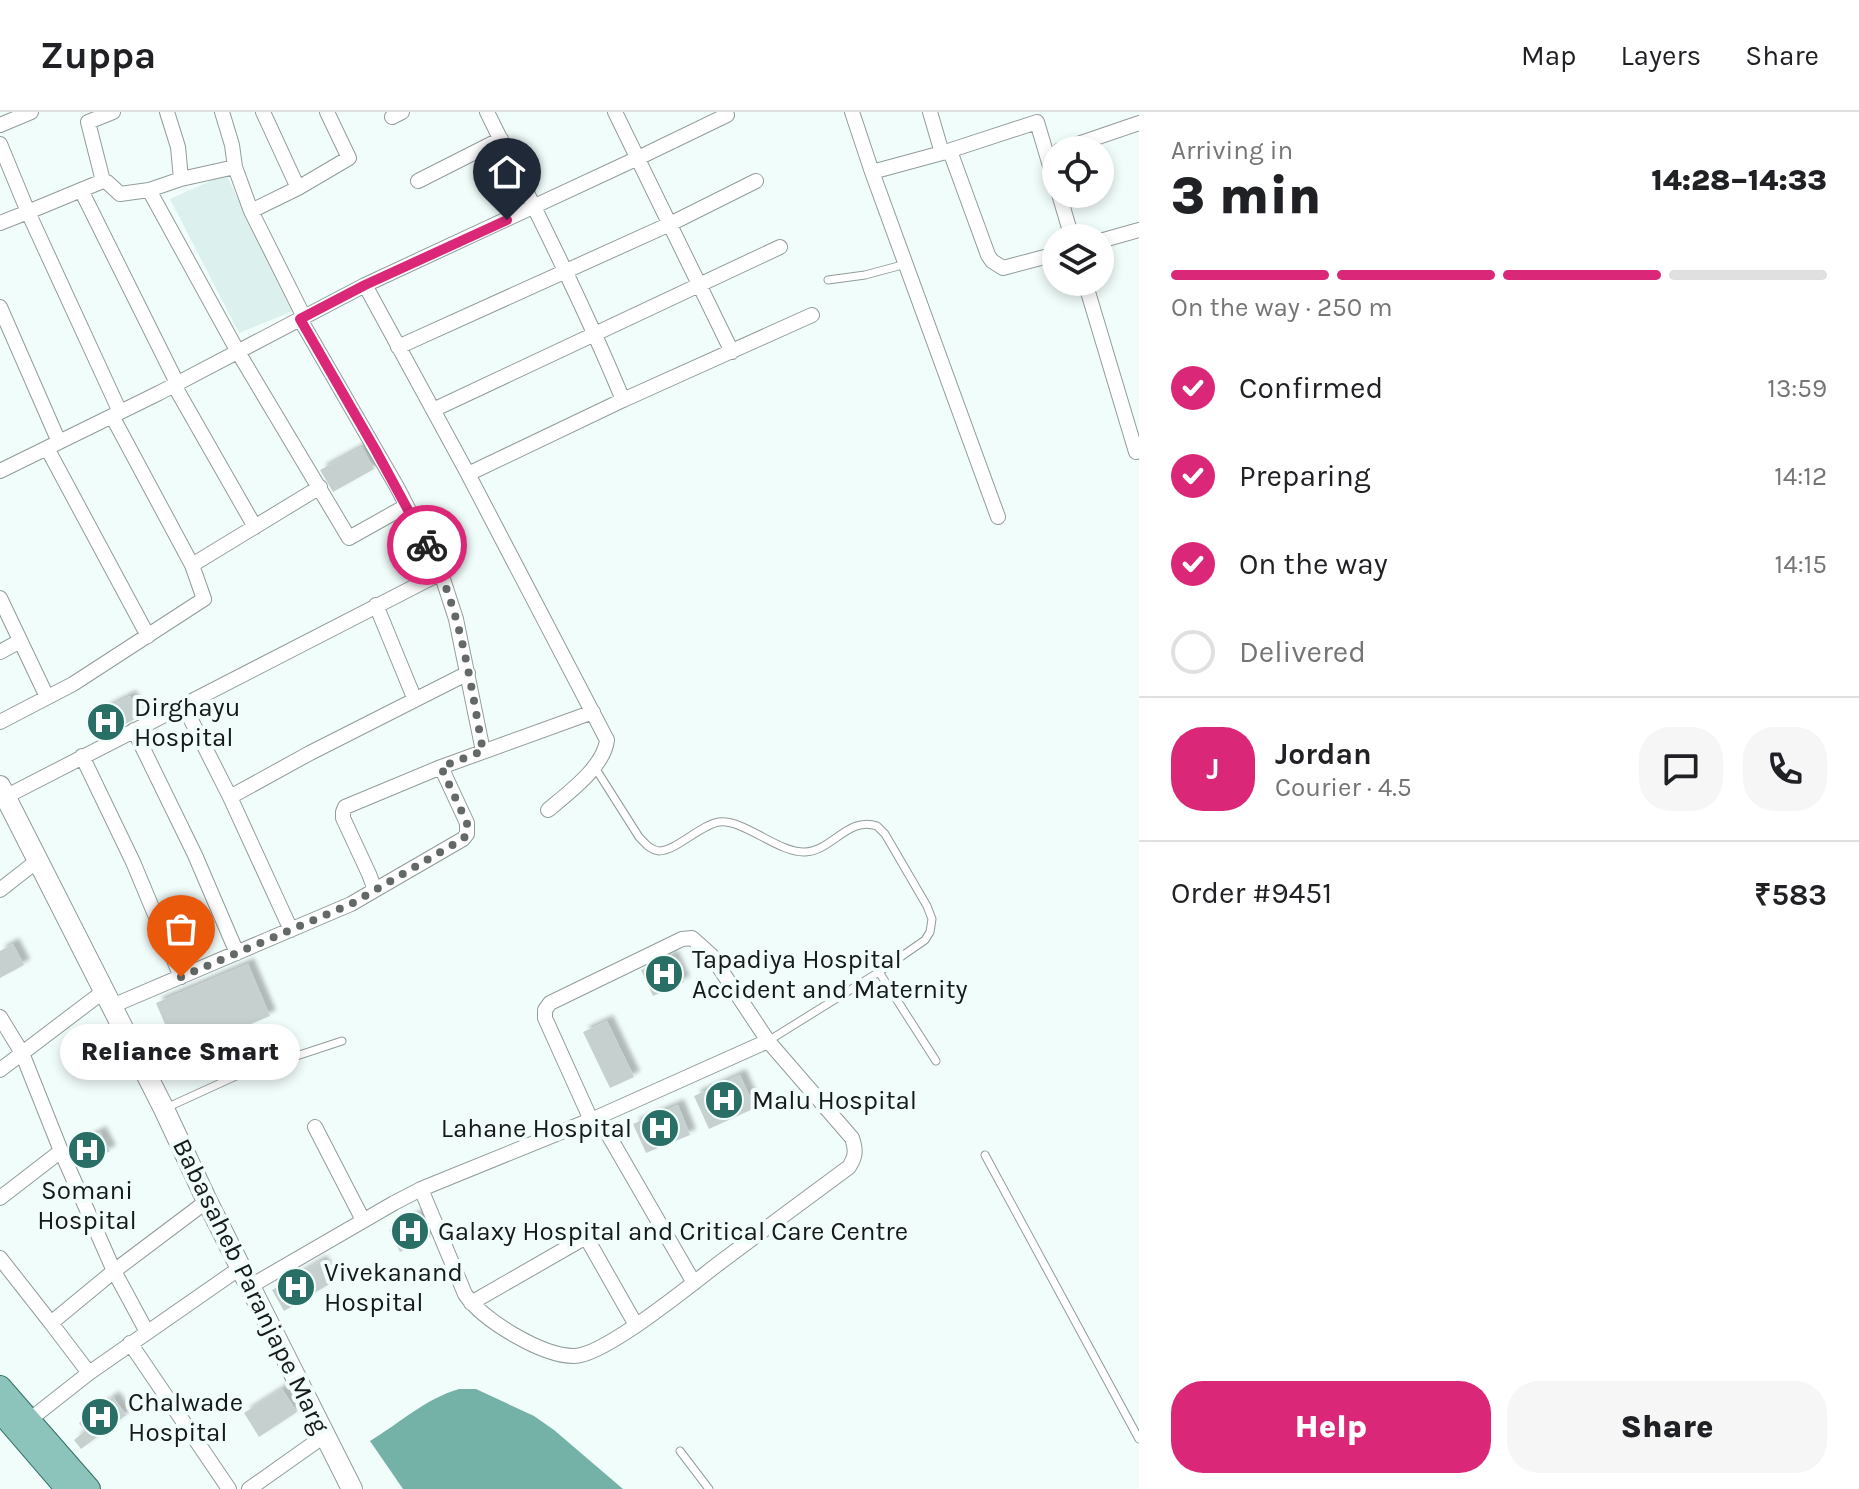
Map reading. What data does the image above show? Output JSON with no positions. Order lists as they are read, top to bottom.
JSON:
{
  "streets": {
    "street": ["Babasaheb Paranjape Marg"]
  },
  "places": {
    "hospital": [
      "Dirghayu Hospital",
      "Tapadiya Hospital Accident and Maternity",
      "Malu Hospital",
      "Lahane Hospital",
      "Somani Hospital",
      "Galaxy Hospital and Critical Care Centre",
      "Vivekanand Hospital",
      "Chalwade Hospital"
    ],
    "other": ["Reliance Smart"]
  },
  "page": {
    "header": "Zuppa",
    "nav": ["Map", "Layers", "Share"],
    "heading": ["3 min", "Arriving in", "14:28–14:33"],
    "panel": [
      "Jordan",
      "Courier · 4.5",
      "Order #9451",
      "₹583"
    ],
    "bar": "On the way · 250 m",
    "list": [
      ["Confirmed", "13:59"],
      ["Preparing", "14:12"],
      ["On the way", "14:15"],
      "Delivered"
    ],
    "round": "J",
    "bubble": "Reliance Smart",
    "buttons": ["Help", "Share"]
  }
}
